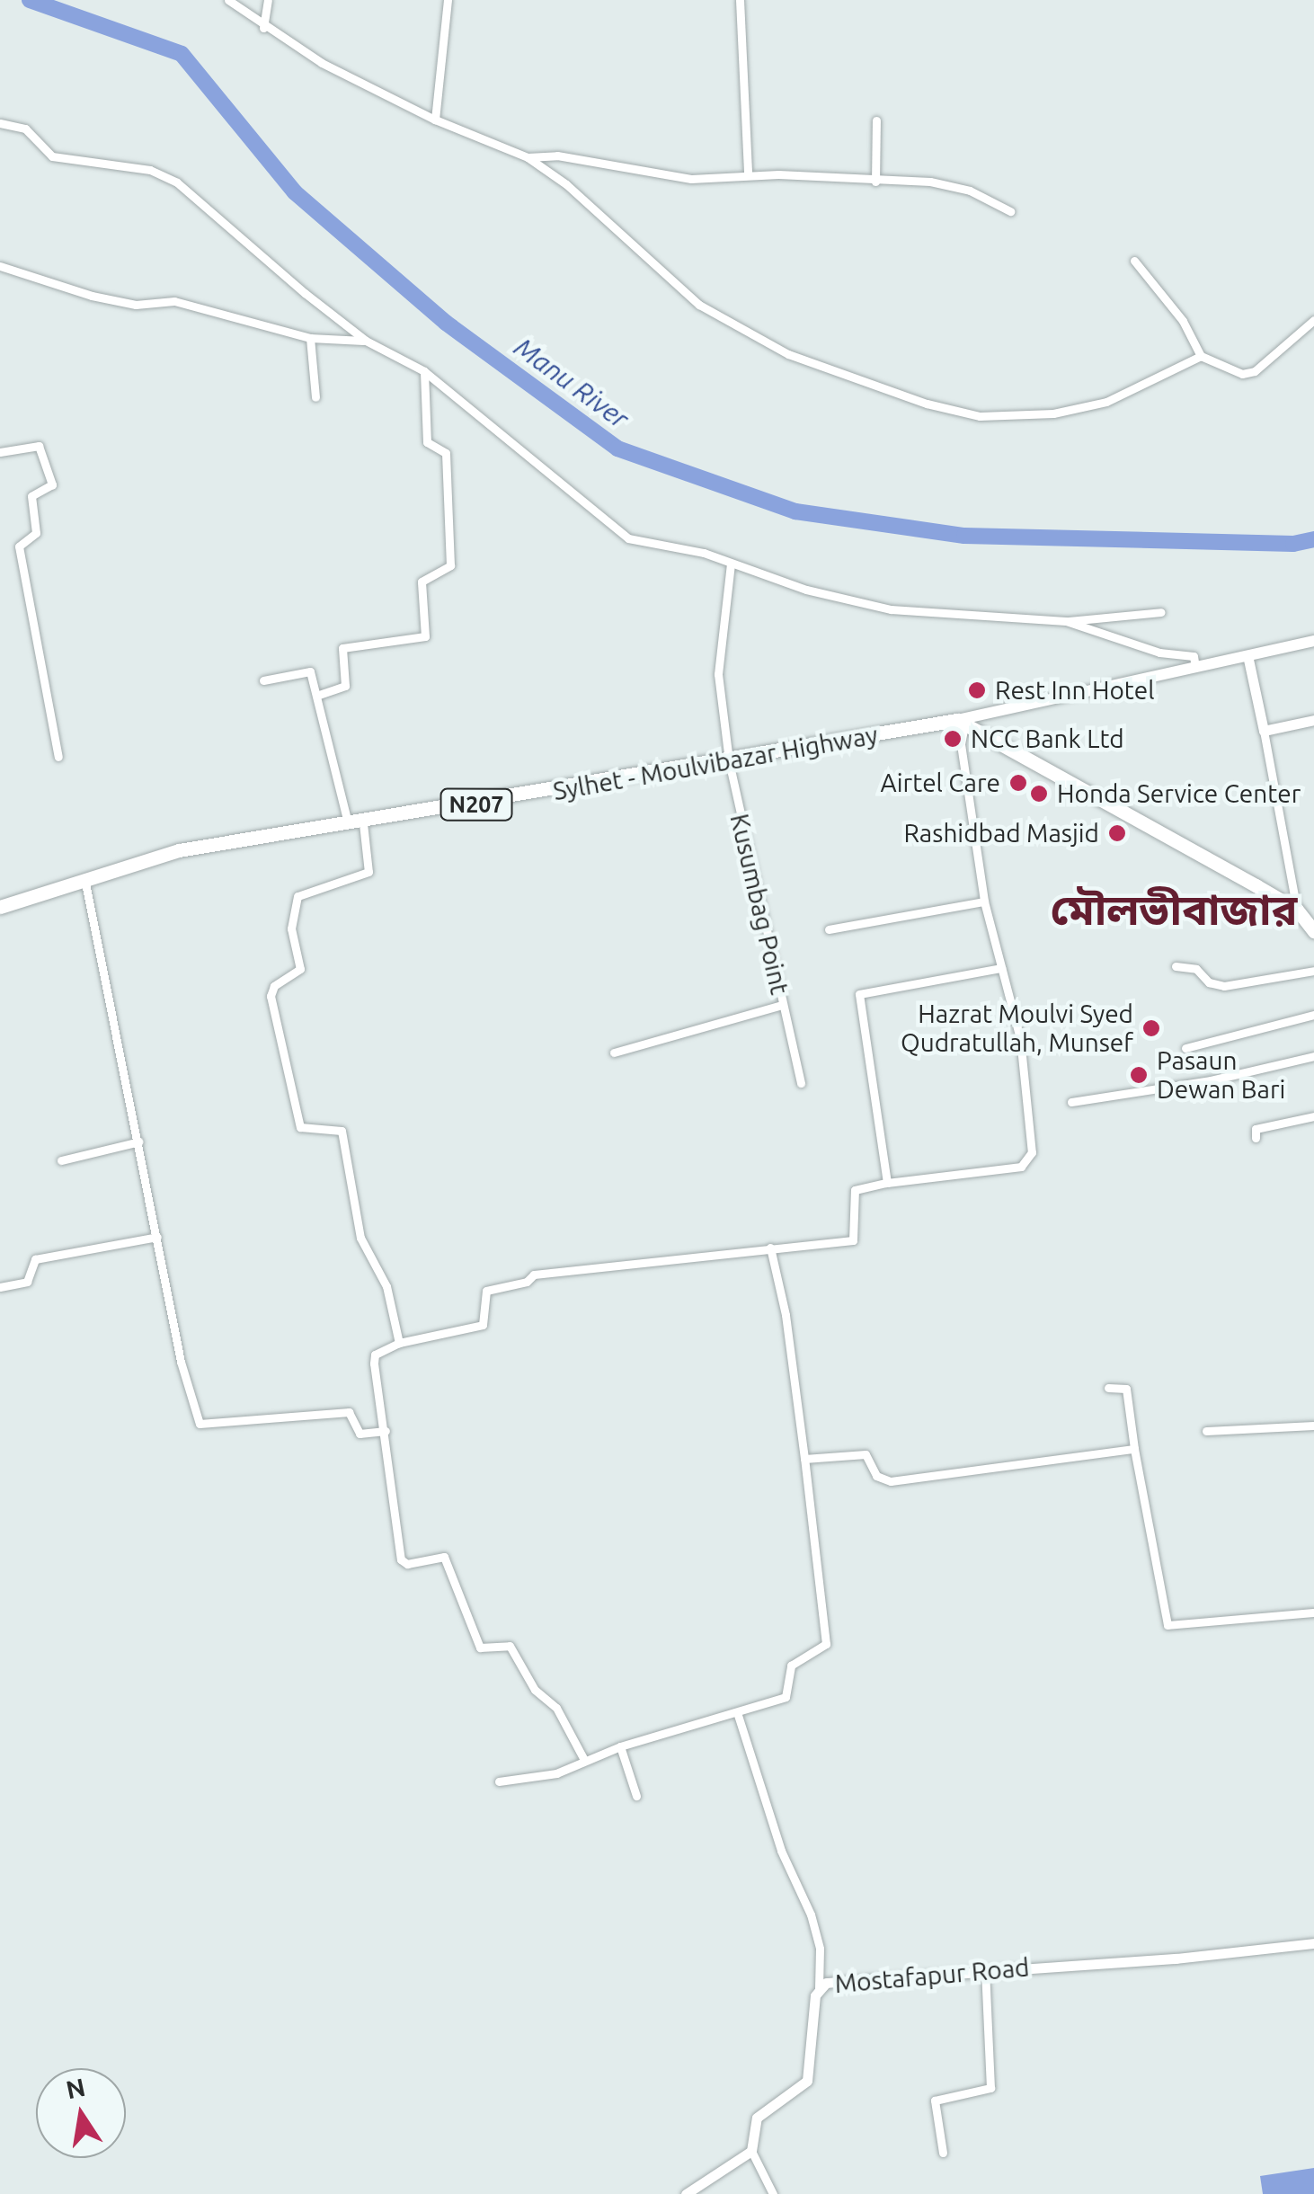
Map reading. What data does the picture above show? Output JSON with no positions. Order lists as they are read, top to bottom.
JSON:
{
  "streets": {
    "highway": ["Sylhet - Moulvibazar Highway", "N207"],
    "street": ["Kusumbag Point", "Mostafapur Road"]
  },
  "crossings": [
    ["Sylhet - Moulvibazar Highway", "Kusumbag Point"]
  ],
  "districts": ["মৌলভীবাজার"],
  "water": ["Manu River"],
  "places": [
    "Rest Inn Hotel",
    "NCC Bank Ltd",
    "Airtel Care",
    "Honda Service Center",
    "Rashidbad Masjid",
    "Hazrat Moulvi Syed Qudratullah, Munsef",
    "Pasaun Dewan Bari"
  ],
  "north": "top"
}
